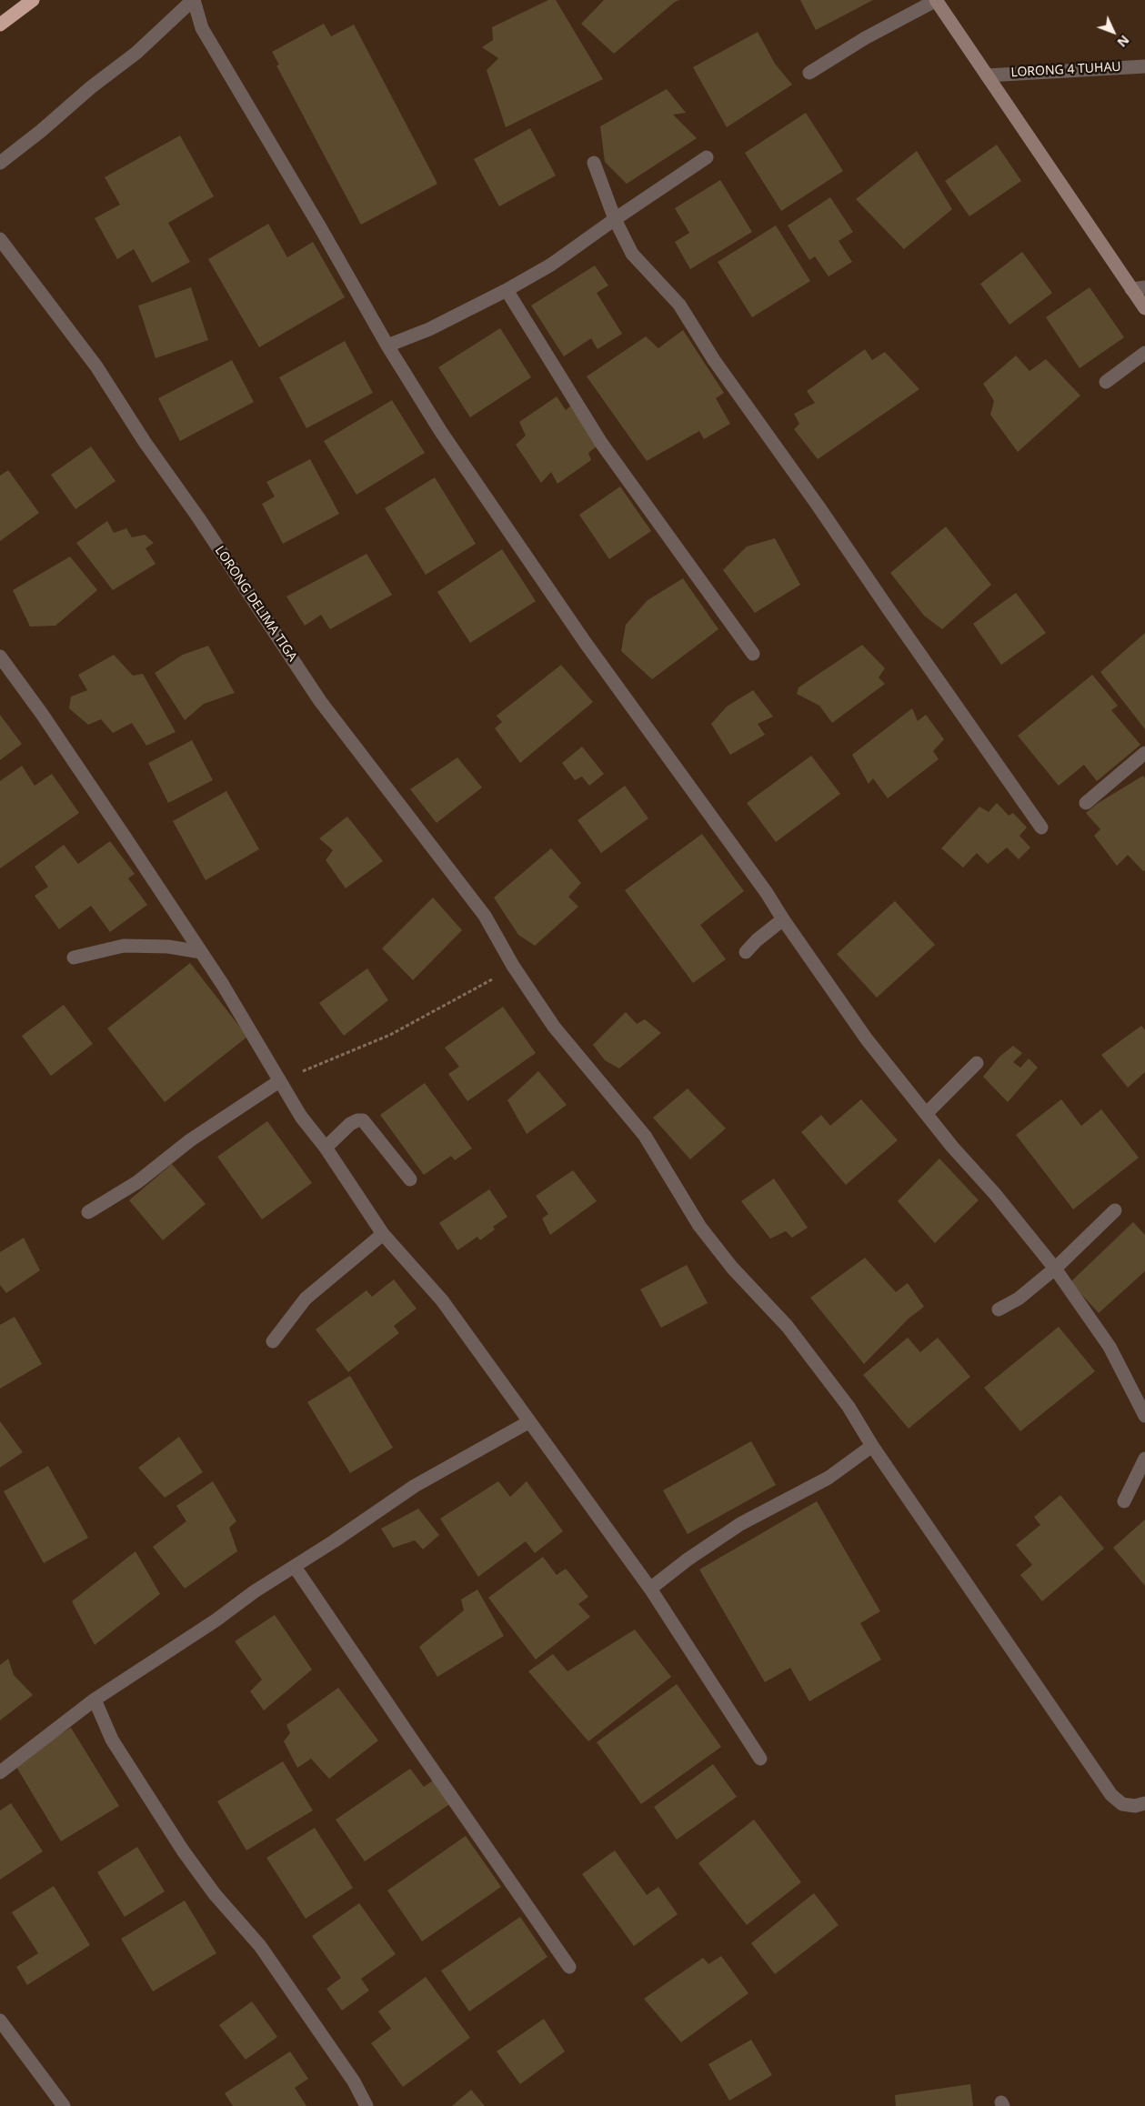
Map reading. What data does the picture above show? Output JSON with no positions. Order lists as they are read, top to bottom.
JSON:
{
  "streets": {
    "street": ["LORONG 4 TUHAU", "LORONG DELIMA TIGA"]
  },
  "north": "bottom right"
}
